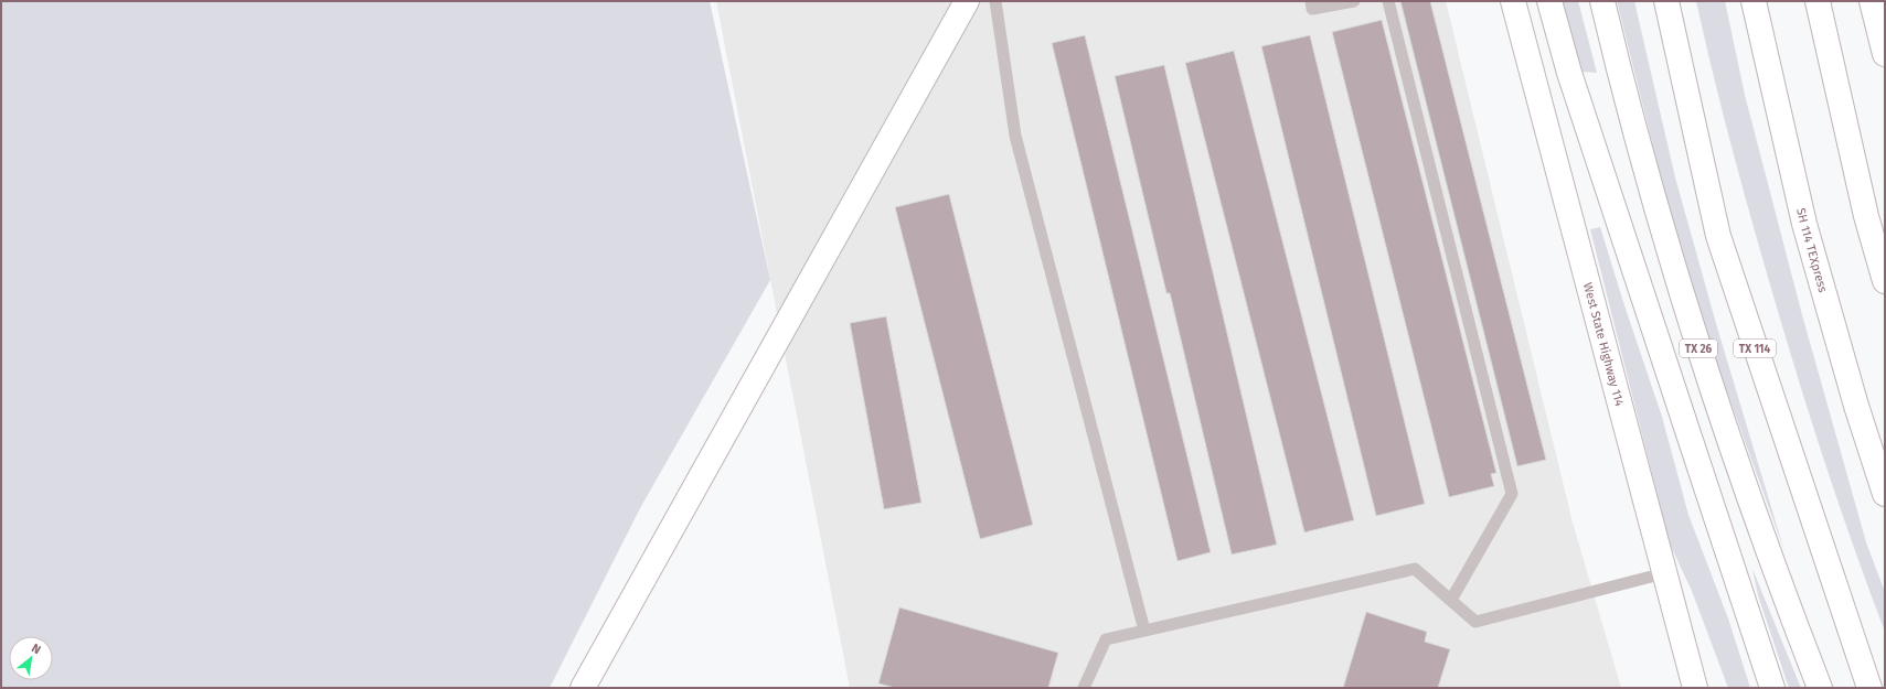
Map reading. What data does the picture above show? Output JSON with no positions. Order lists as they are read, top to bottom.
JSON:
{
  "streets": {
    "main road": [
      "SH 114 TEXpress",
      "West State Highway 114",
      "TX 26",
      "TX 114"
    ]
  },
  "north": "top right"
}
